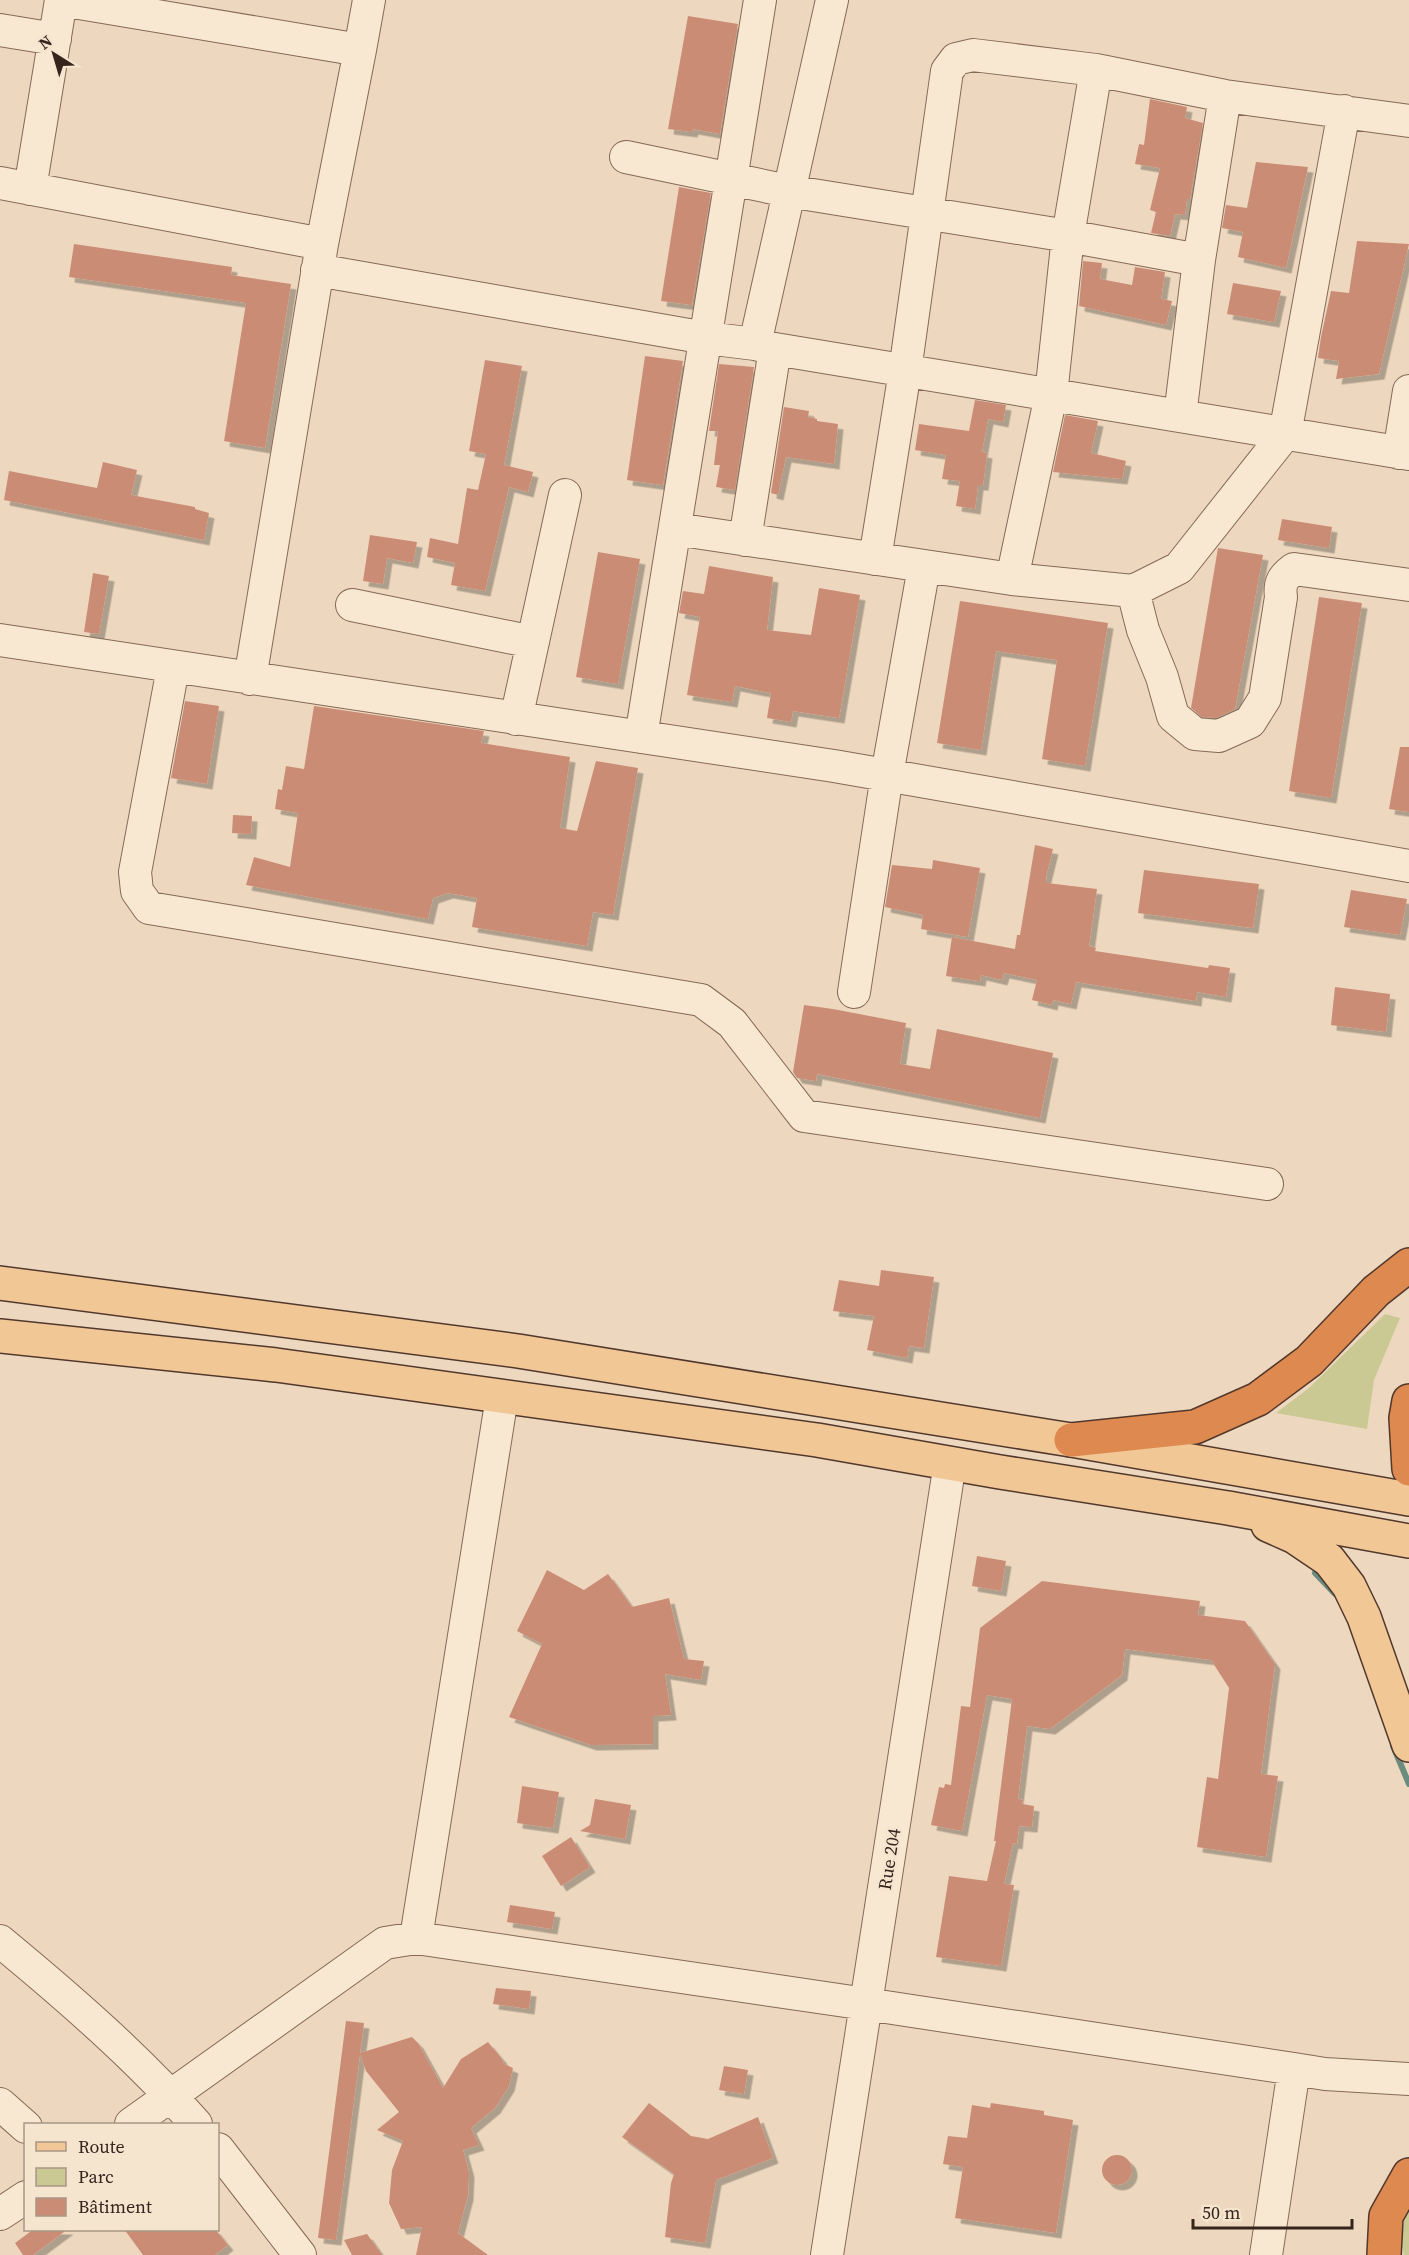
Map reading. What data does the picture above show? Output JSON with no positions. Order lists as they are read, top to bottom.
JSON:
{
  "streets": {
    "street": ["Rue 204"]
  },
  "legend": ["Route", "Parc", "Bâtiment"],
  "scale_bar": "50 m",
  "north": "top left"
}
